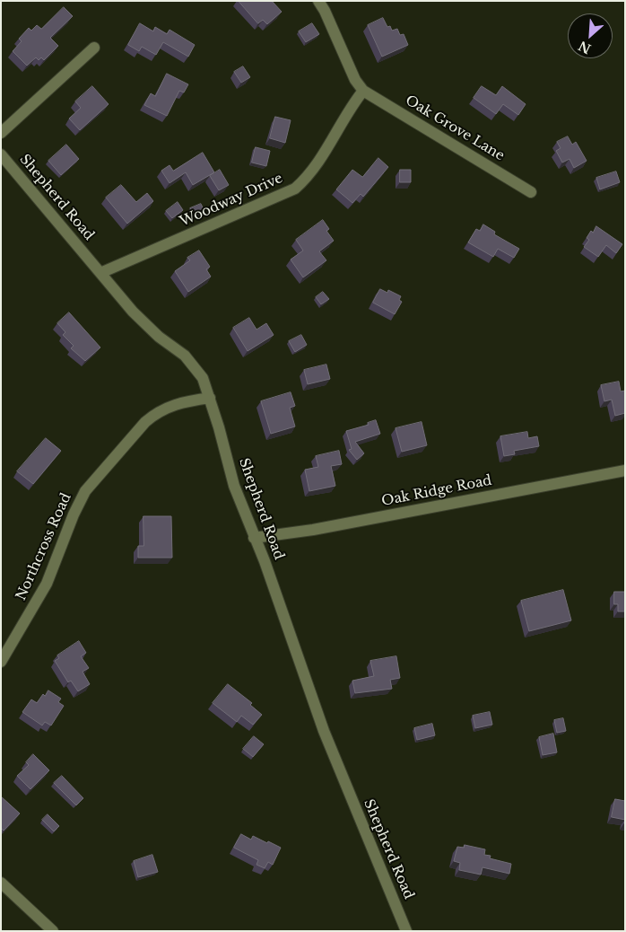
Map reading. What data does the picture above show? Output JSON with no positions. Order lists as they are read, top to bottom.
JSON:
{
  "streets": {
    "street": [
      "Oak Grove Lane",
      "Shepherd Road",
      "Woodway Drive",
      "Oak Ridge Road",
      "Northcross Road"
    ]
  },
  "crossings": [
    ["Oak Grove Lane", "Woodway Drive"],
    ["Shepherd Road", "Woodway Drive"],
    ["Shepherd Road", "Oak Ridge Road"],
    ["Shepherd Road", "Northcross Road"]
  ],
  "north": "bottom left"
}
